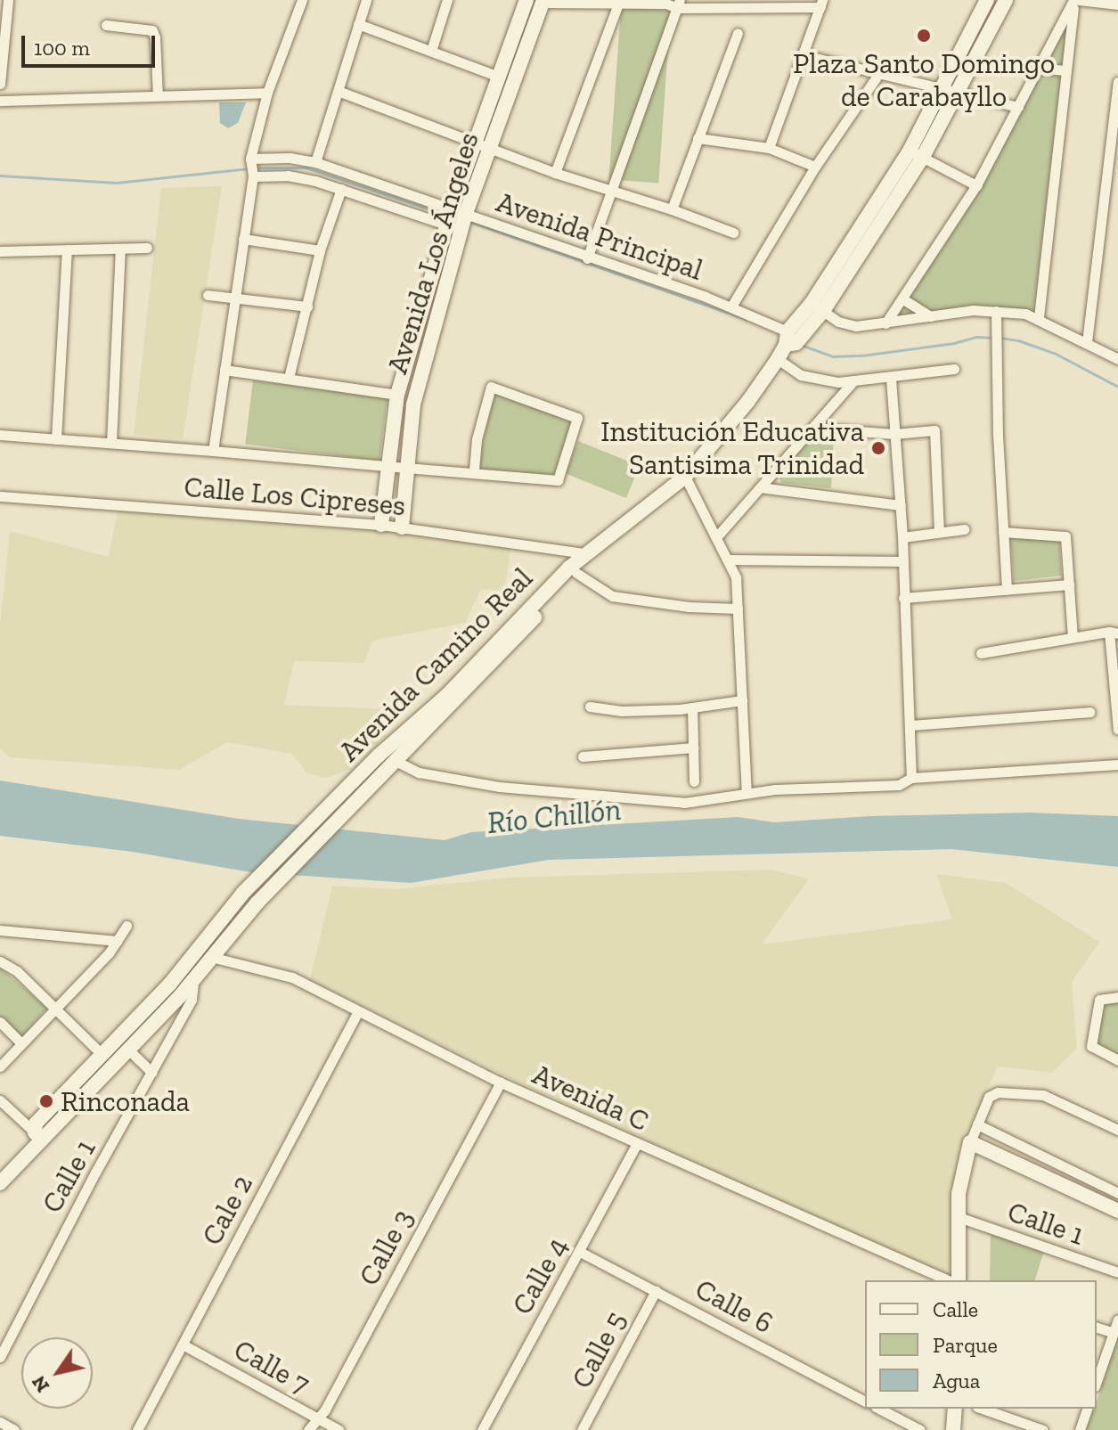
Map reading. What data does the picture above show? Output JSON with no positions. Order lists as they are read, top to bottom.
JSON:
{
  "streets": {
    "main road": ["Avenida Los Ángeles", "Avenida Camino Real"],
    "street": [
      "Avenida Principal",
      "Calle Los Cipreses",
      "Avenida C",
      "Calle 1",
      "Cale 2",
      "Calle 3",
      "Calle 4",
      "Calle 6",
      "Calle 5",
      "Calle 7"
    ]
  },
  "crossings": [
    ["Avenida Principal", "Avenida Los Ángeles"],
    ["Avenida Principal", "Avenida Camino Real"],
    ["Avenida Los Ángeles", "Calle Los Cipreses"],
    ["Calle Los Cipreses", "Avenida Camino Real"],
    ["Avenida Camino Real", "Avenida C"],
    ["Avenida Camino Real", "Calle 1"],
    ["Avenida C", "Cale 2"],
    ["Avenida C", "Calle 3"],
    ["Avenida C", "Calle 4"],
    ["Cale 2", "Calle 7"],
    ["Calle 3", "Calle 7"],
    ["Calle 4", "Calle 6"],
    ["Calle 6", "Calle 5"]
  ],
  "water": ["Río Chillón"],
  "places": ["Plaza Santo Domingo de Carabayllo", "Institución Educativa Santisima Trinidad", "Rinconada"],
  "legend": ["Calle", "Parque", "Agua"],
  "scale_bar": "100 m",
  "north": "bottom left"
}
